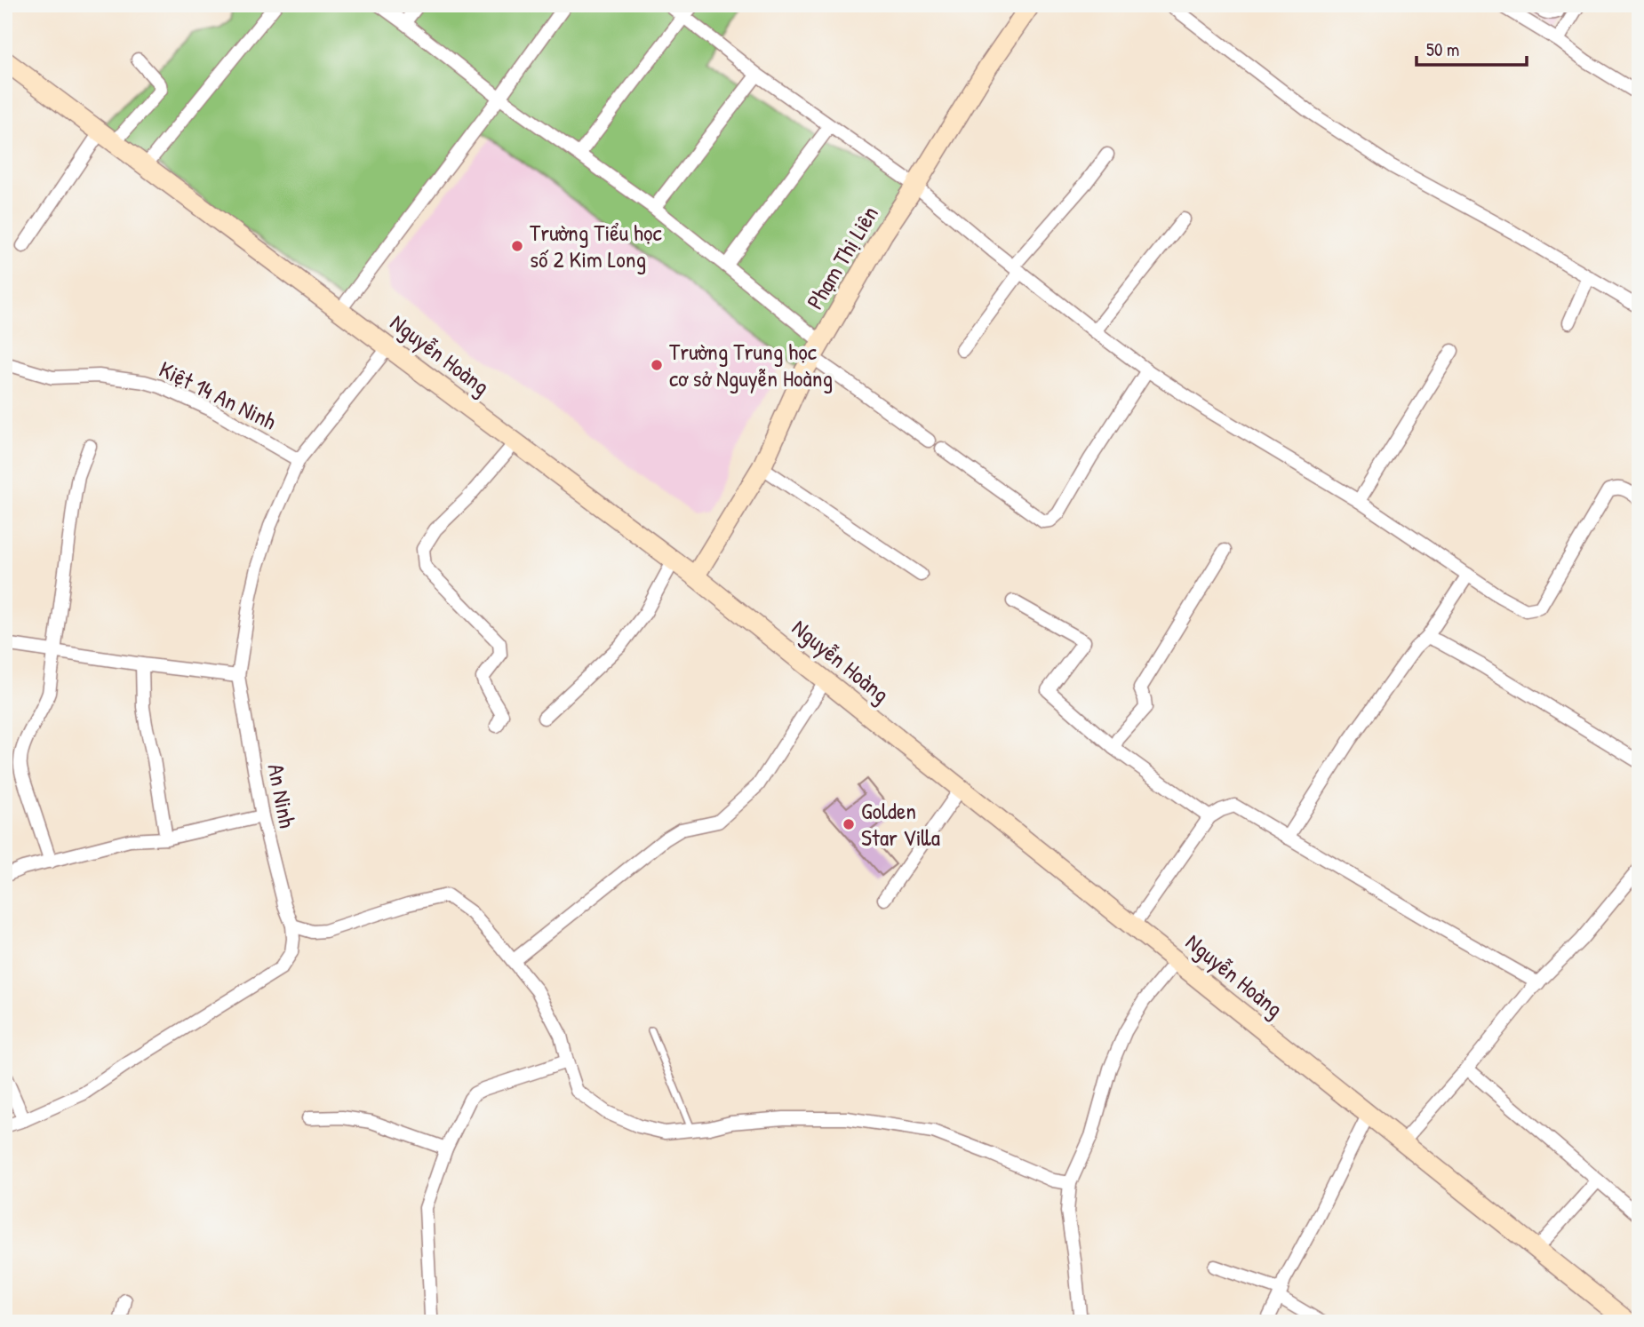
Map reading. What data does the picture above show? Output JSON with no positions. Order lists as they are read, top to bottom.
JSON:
{
  "streets": {
    "street": [
      "Phạm Thị Liên",
      "Nguyễn Hoàng",
      "Kiệt 14 An Ninh",
      "An Ninh"
    ]
  },
  "crossings": [
    ["Phạm Thị Liên", "Nguyễn Hoàng"],
    ["Nguyễn Hoàng", "An Ninh"],
    ["Kiệt 14 An Ninh", "An Ninh"]
  ],
  "places": ["Trường Tiểu học số 2 Kim Long", "Trường Trung học cơ sở Nguyễn Hoàng", "Golden Star Villa"],
  "scale_bar": "50 m"
}
